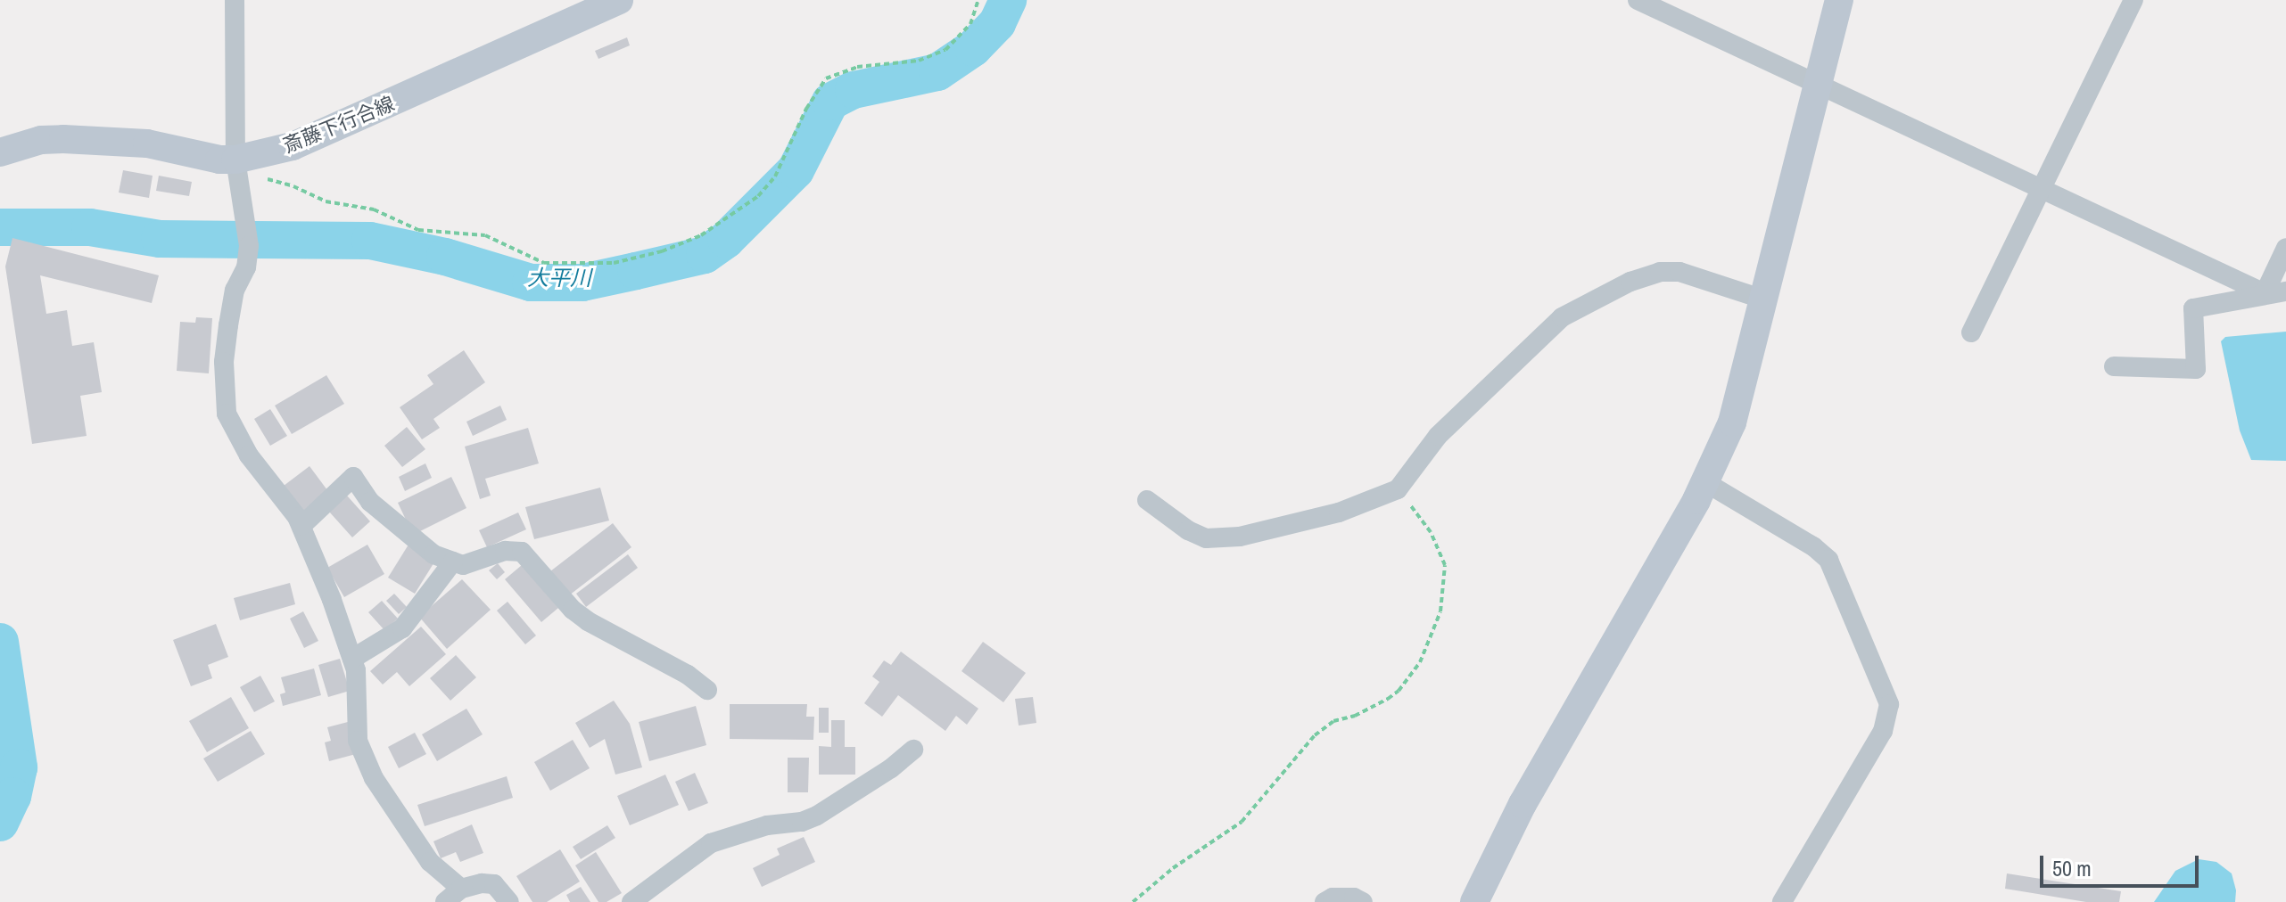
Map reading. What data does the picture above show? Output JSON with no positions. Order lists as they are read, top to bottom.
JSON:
{
  "streets": {
    "street": ["斎藤下行合線"]
  },
  "water": ["大平川"],
  "scale_bar": "50 m"
}
